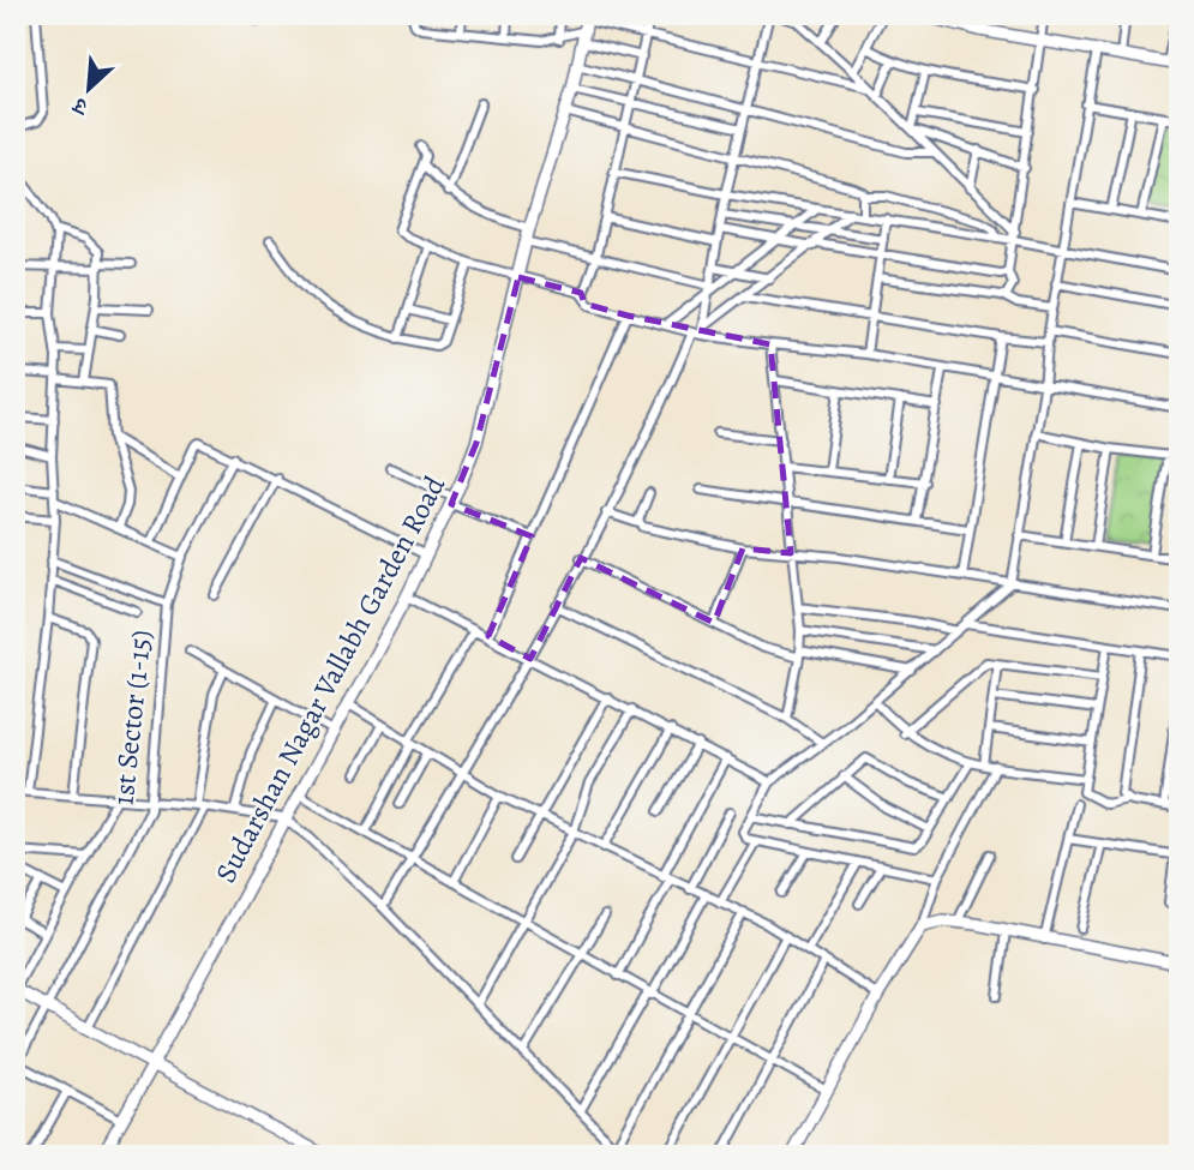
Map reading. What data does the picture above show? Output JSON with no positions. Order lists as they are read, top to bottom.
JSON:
{
  "streets": {
    "street": ["Sudarshan Nagar Vallabh Garden Road", "1st Sector (1-15)"]
  },
  "north": "bottom left"
}
